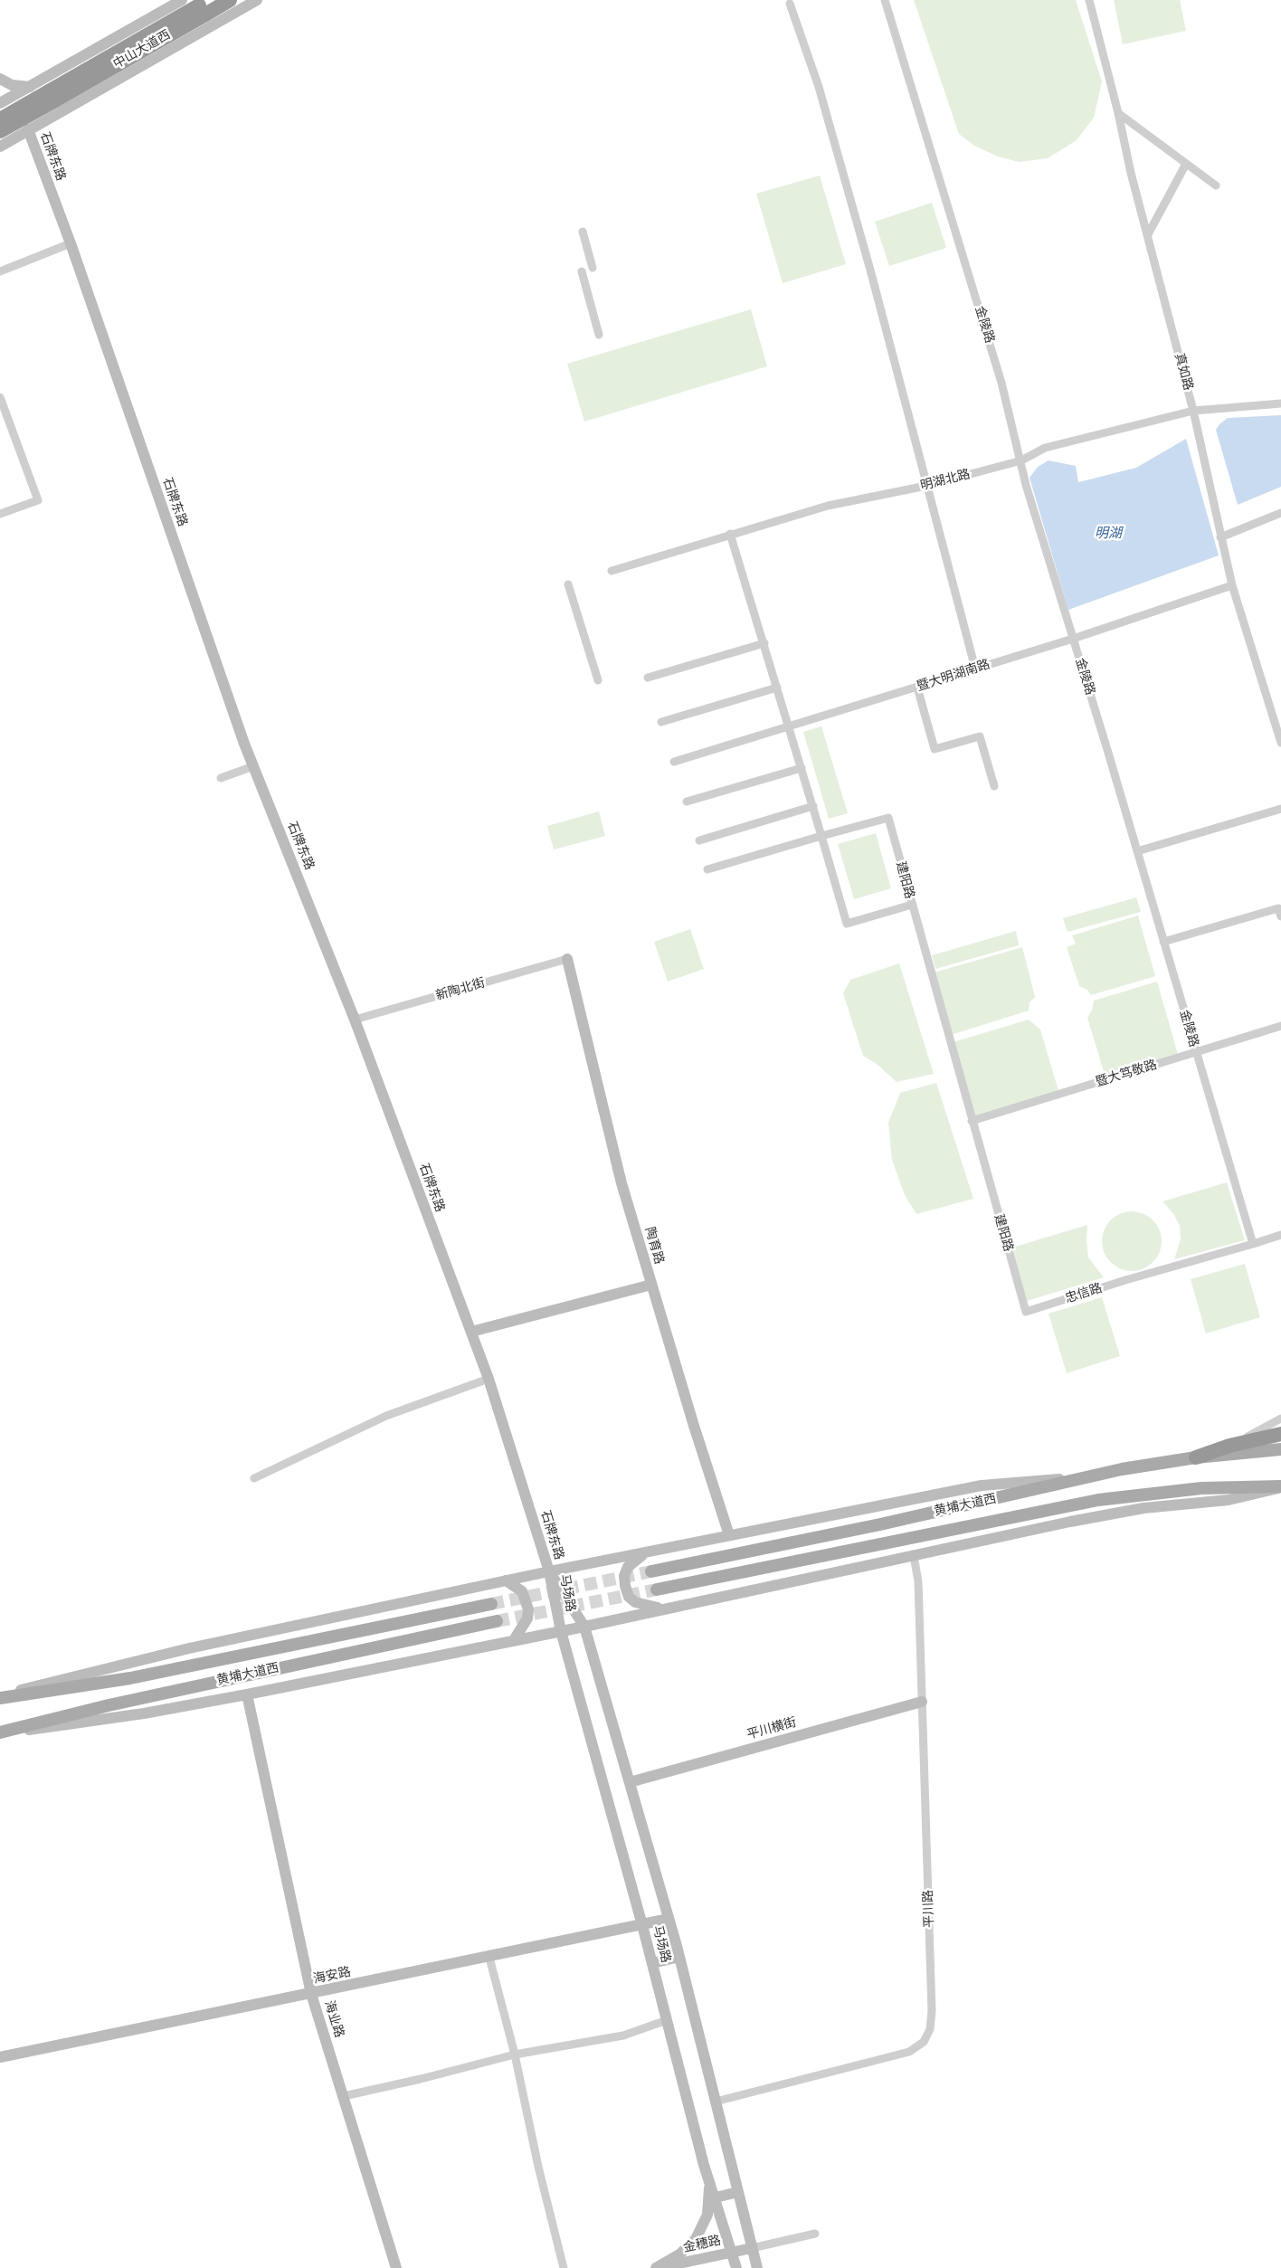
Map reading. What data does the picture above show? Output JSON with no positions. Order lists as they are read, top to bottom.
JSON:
{
  "streets": {
    "highway": ["中山大道西"],
    "main road": [
      "石牌东路",
      "陶育路",
      "黄埔大道西",
      "马场路",
      "平川横街",
      "海安路",
      "海业路",
      "金穗路"
    ],
    "street": [
      "金陵路",
      "真如路",
      "明湖北路",
      "暨大明湖南路",
      "建阳路",
      "新陶北街",
      "暨大笃敬路",
      "忠信路",
      "平川路"
    ]
  },
  "crossings": [
    ["石牌东路", "新陶北街"],
    ["石牌东路", "马场路"],
    ["金陵路", "明湖北路"],
    ["金陵路", "暨大明湖南路"],
    ["金陵路", "暨大笃敬路"],
    ["金陵路", "忠信路"],
    ["真如路", "明湖北路"],
    ["真如路", "暨大明湖南路"],
    ["建阳路", "暨大笃敬路"],
    ["建阳路", "忠信路"],
    ["新陶北街", "陶育路"],
    ["马场路", "平川横街"],
    ["马场路", "平川路"],
    ["马场路", "海安路"],
    ["马场路", "金穗路"],
    ["平川横街", "平川路"],
    ["海安路", "海业路"]
  ],
  "water": ["明湖"]
}
